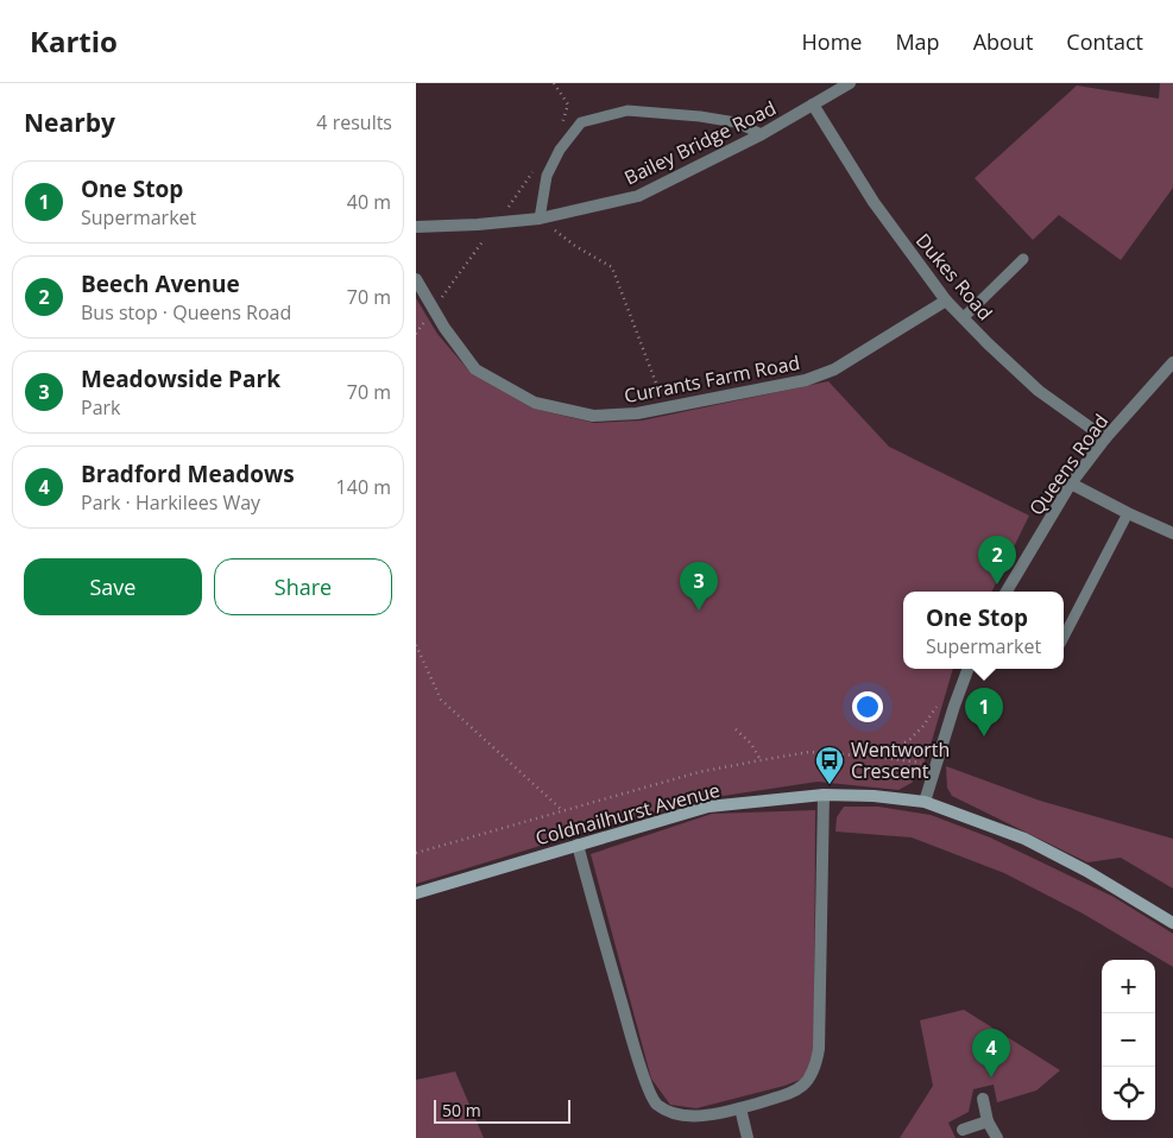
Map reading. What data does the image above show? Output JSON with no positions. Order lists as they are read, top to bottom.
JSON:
{
  "streets": {
    "street": [
      "Bailey Bridge Road",
      "Dukes Road",
      "Currants Farm Road",
      "Queens Road",
      "Coldnailhurst Avenue"
    ]
  },
  "crossings": [
    ["Bailey Bridge Road", "Dukes Road"],
    ["Dukes Road", "Currants Farm Road"],
    ["Dukes Road", "Queens Road"]
  ],
  "places": {
    "bus stop": ["Wentworth Crescent"]
  },
  "scale_bar": "50 m",
  "page": {
    "header": "Kartio",
    "nav": [
      "Home",
      "Map",
      "About",
      "Contact"
    ],
    "heading": ["Nearby", "4 results"],
    "list": [
      {
        "mark": "1",
        "name": "One Stop",
        "note": "Supermarket",
        "value": "40 m"
      },
      {
        "mark": "2",
        "name": "Beech Avenue",
        "note": "Bus stop · Queens Road",
        "value": "70 m"
      },
      {
        "mark": "3",
        "name": "Meadowside Park",
        "note": "Park",
        "value": "70 m"
      },
      {
        "mark": "4",
        "name": "Bradford Meadows",
        "note": "Park · Harkilees Way",
        "value": "140 m"
      }
    ],
    "pins": [
      "2",
      "3",
      "1",
      "4"
    ],
    "buttons": ["Save", "Share"],
    "popup": ["One Stop", "Supermarket"],
    "map_buttons": ["+", "−"],
    "scale": "50 m"
  }
}
